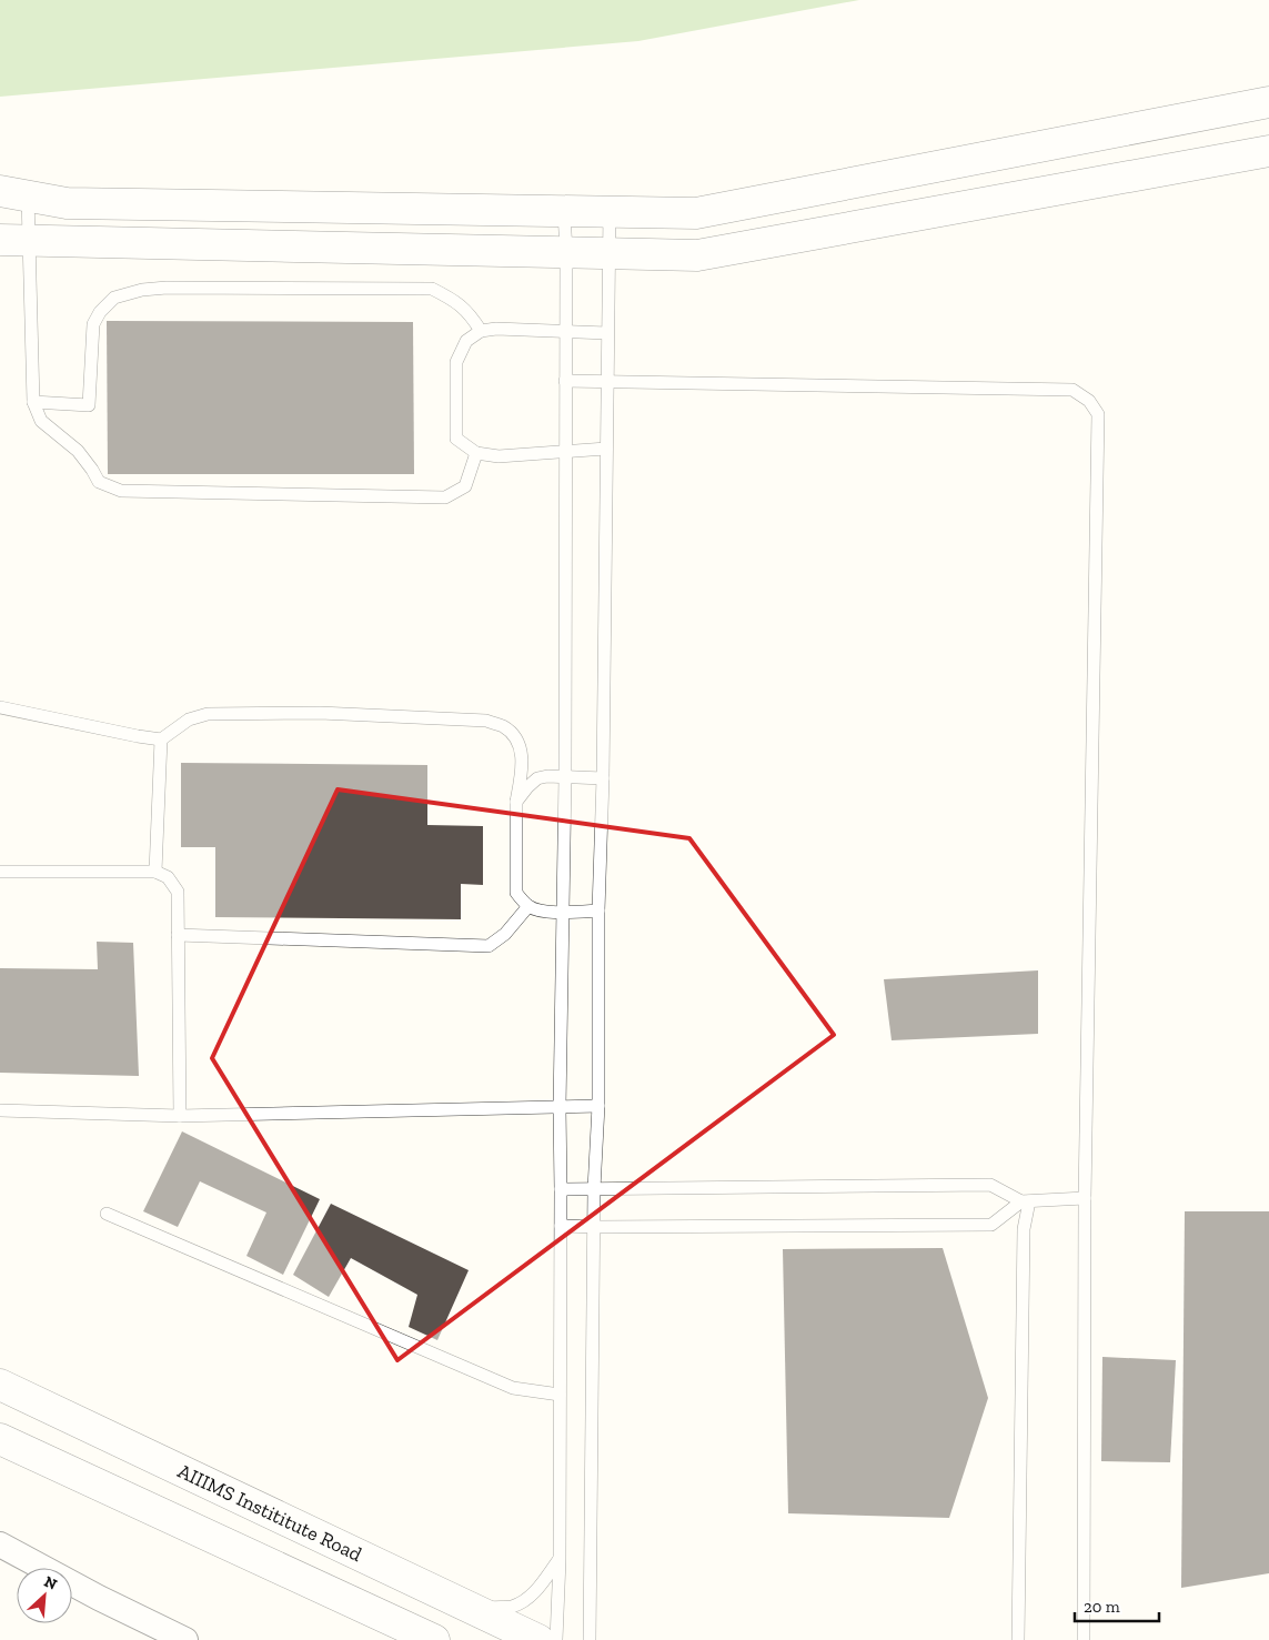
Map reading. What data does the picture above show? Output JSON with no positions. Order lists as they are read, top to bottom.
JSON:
{
  "streets": {
    "street": ["AIIIMS Instititute Road"]
  },
  "scale_bar": "20 m",
  "north": "top right"
}
